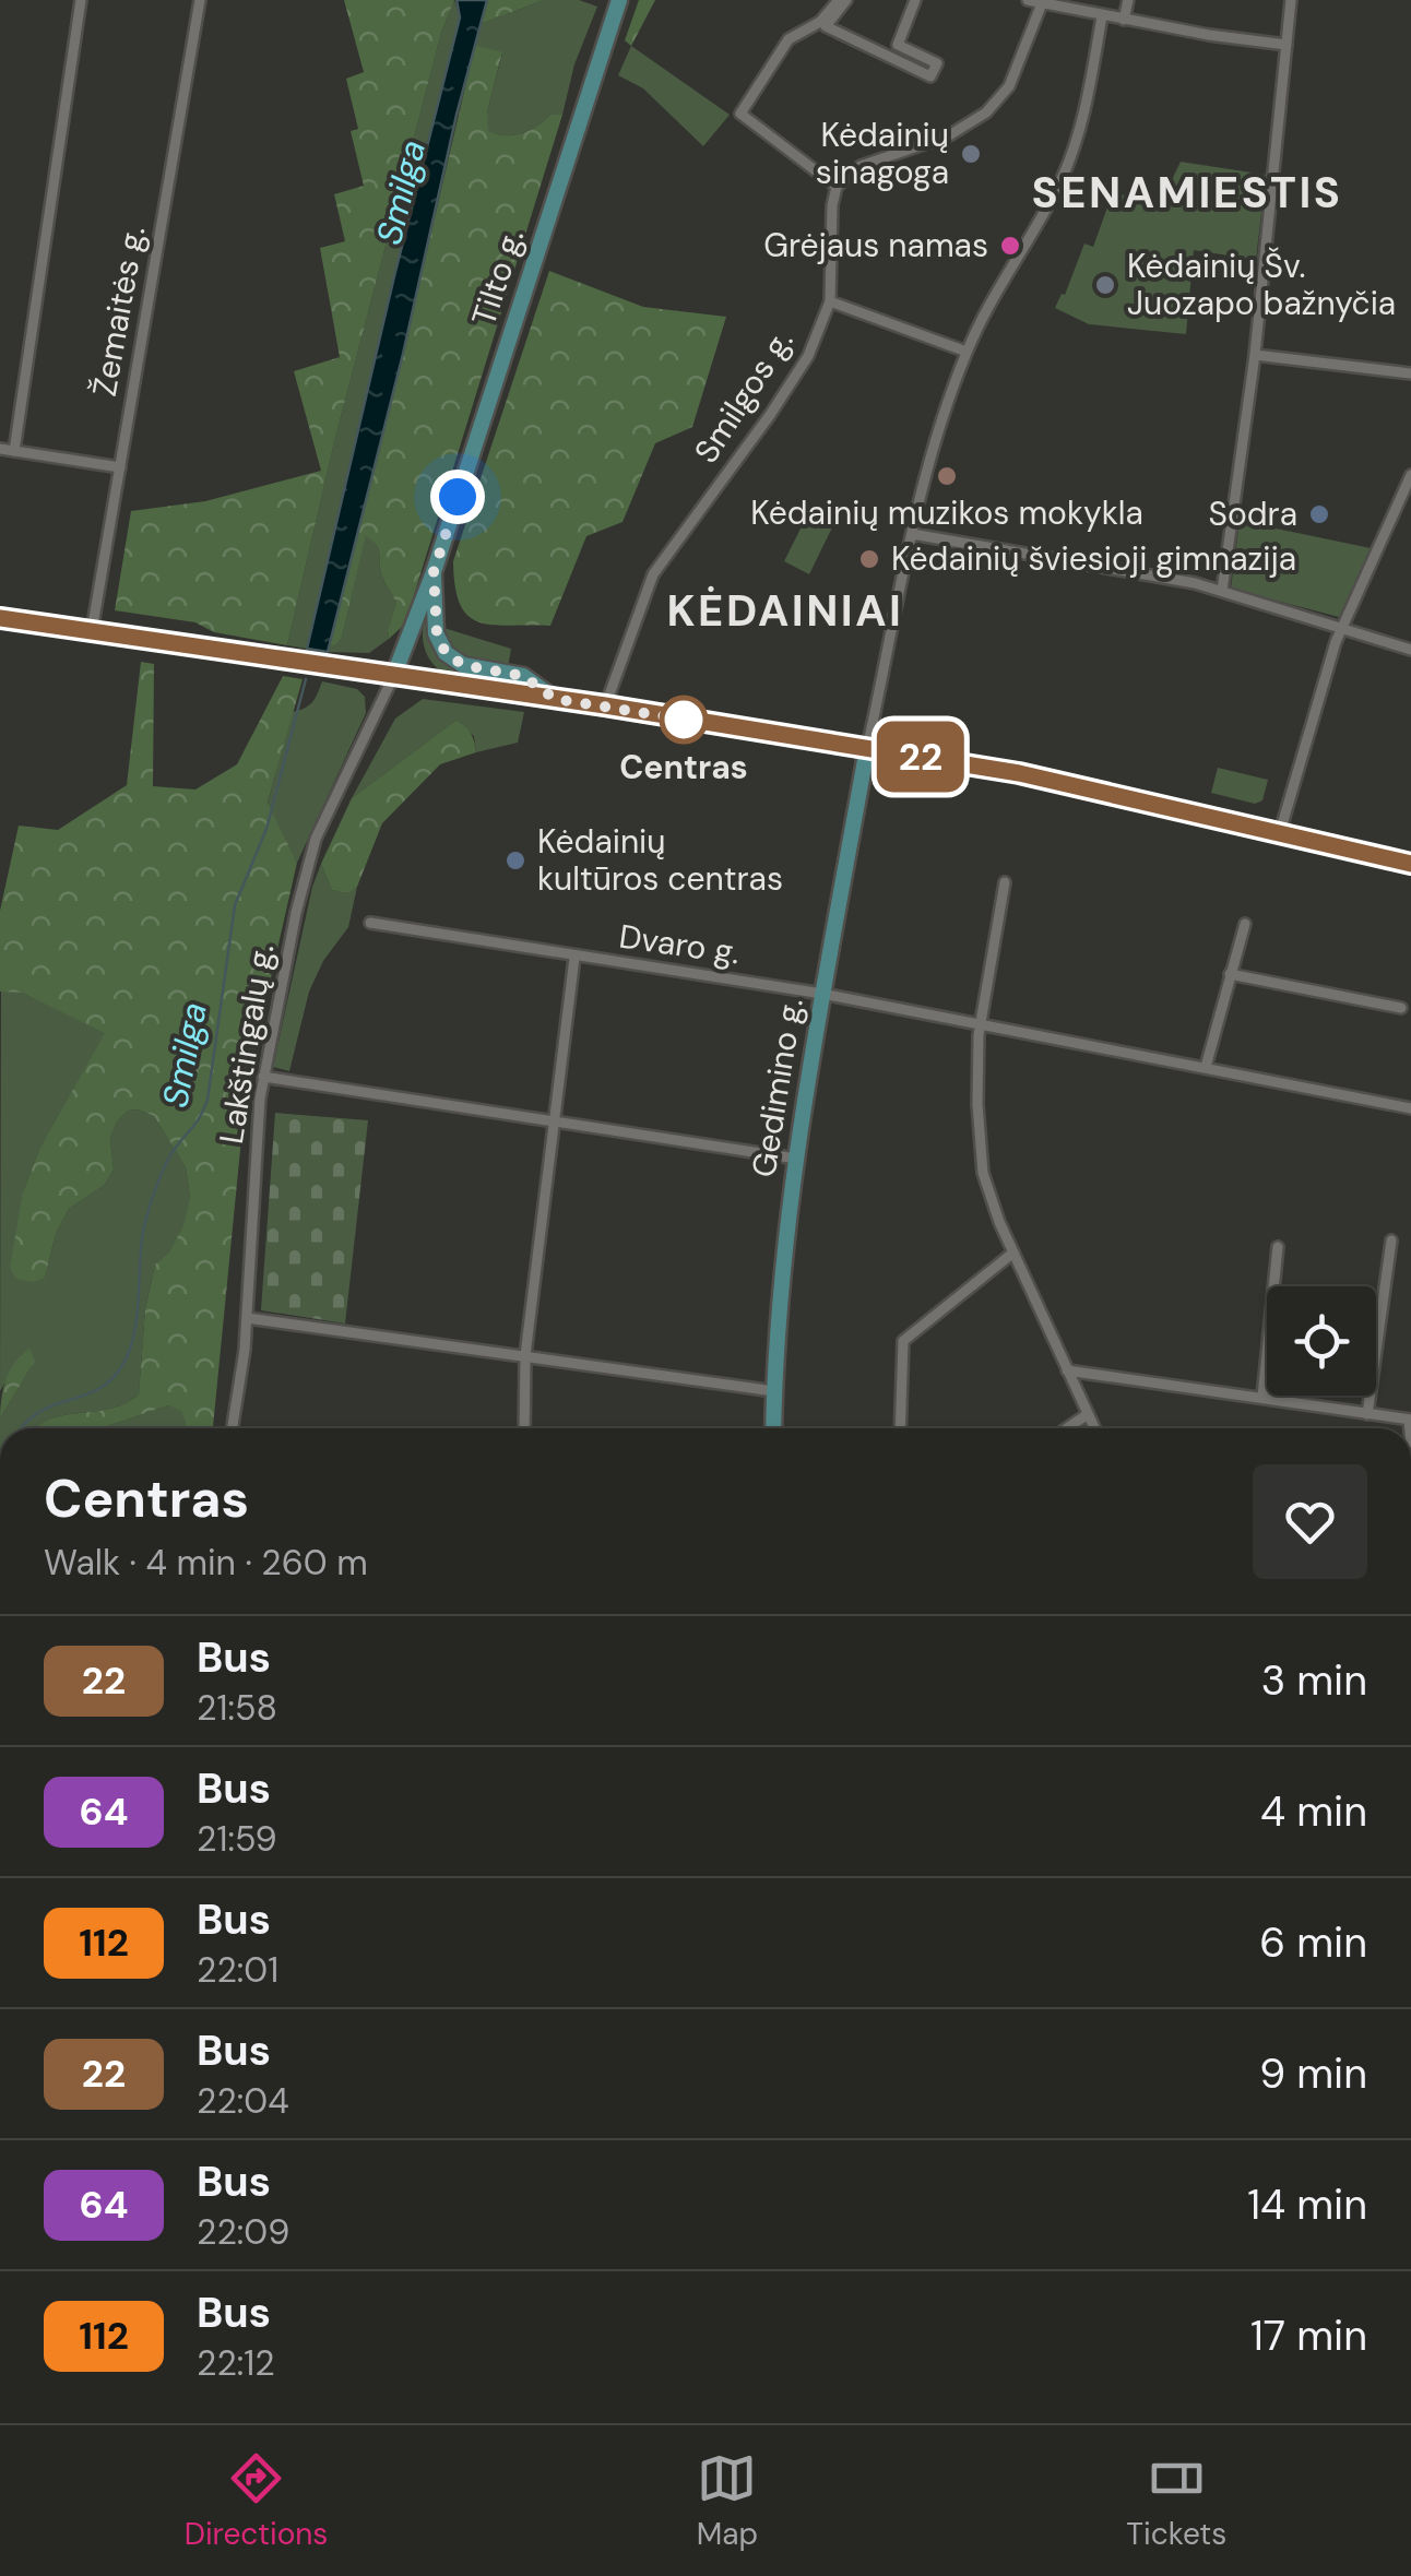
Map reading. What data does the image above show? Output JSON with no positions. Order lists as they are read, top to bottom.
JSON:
{
  "streets": {
    "main road": ["Tilto g.", "Gedimino g."],
    "street": [
      "Žemaitės g.",
      "Smilgos g.",
      "Dvaro g.",
      "Lakštingalų g."
    ]
  },
  "crossings": [
    ["Tilto g.", "Lakštingalų g."],
    ["Dvaro g.", "Gedimino g."]
  ],
  "districts": ["SENAMIESTIS", "KĖDAINIAI"],
  "water": ["Smilga"],
  "places": [
    "Kėdainių sinagoga",
    "Grėjaus namas",
    "Kėdainių Šv. Juozapo bažnyčia",
    "Kėdainių muzikos mokykla",
    "Sodra",
    "Kėdainių šviesioji gimnazija",
    "Centras",
    "Kėdainių kultūros centras"
  ],
  "lines": ["bus line 22"],
  "page": {
    "on_map": "22",
    "heading": ["Centras", "Walk · 4 min · 260 m"],
    "list": [
      {
        "mark": "22",
        "name": "Bus",
        "note": "21:58",
        "value": "3 min"
      },
      {
        "mark": "64",
        "name": "Bus",
        "note": "21:59",
        "value": "4 min"
      },
      {
        "mark": "112",
        "name": "Bus",
        "note": "22:01",
        "value": "6 min"
      },
      {
        "mark": "22",
        "name": "Bus",
        "note": "22:04",
        "value": "9 min"
      },
      {
        "mark": "64",
        "name": "Bus",
        "note": "22:09",
        "value": "14 min"
      },
      {
        "mark": "112",
        "name": "Bus",
        "note": "22:12",
        "value": "17 min"
      }
    ],
    "tabs": ["Directions", "Map", "Tickets"]
  }
}
